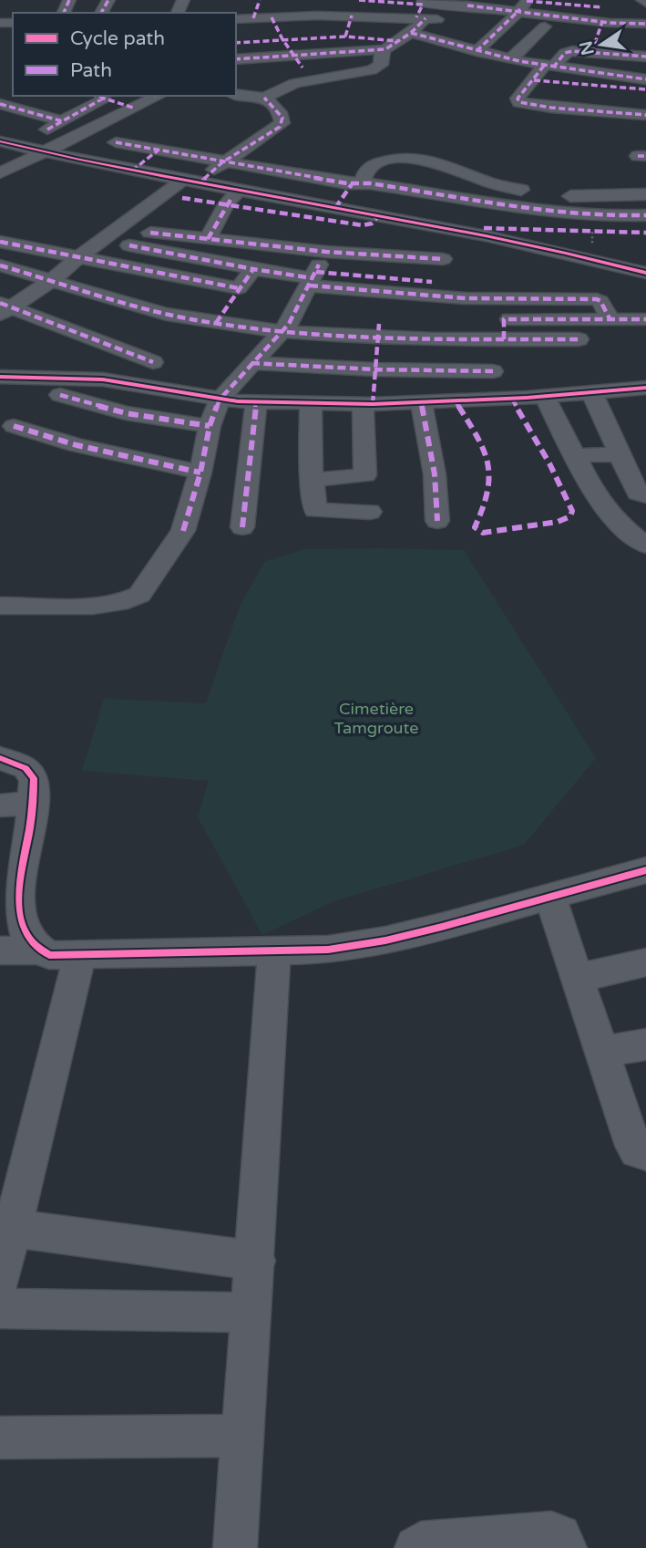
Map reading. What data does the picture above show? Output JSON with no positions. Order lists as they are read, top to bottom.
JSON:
{
  "parks": ["Cimetière Tamgroute"],
  "legend": ["Cycle path", "Path"],
  "north": "left"
}
